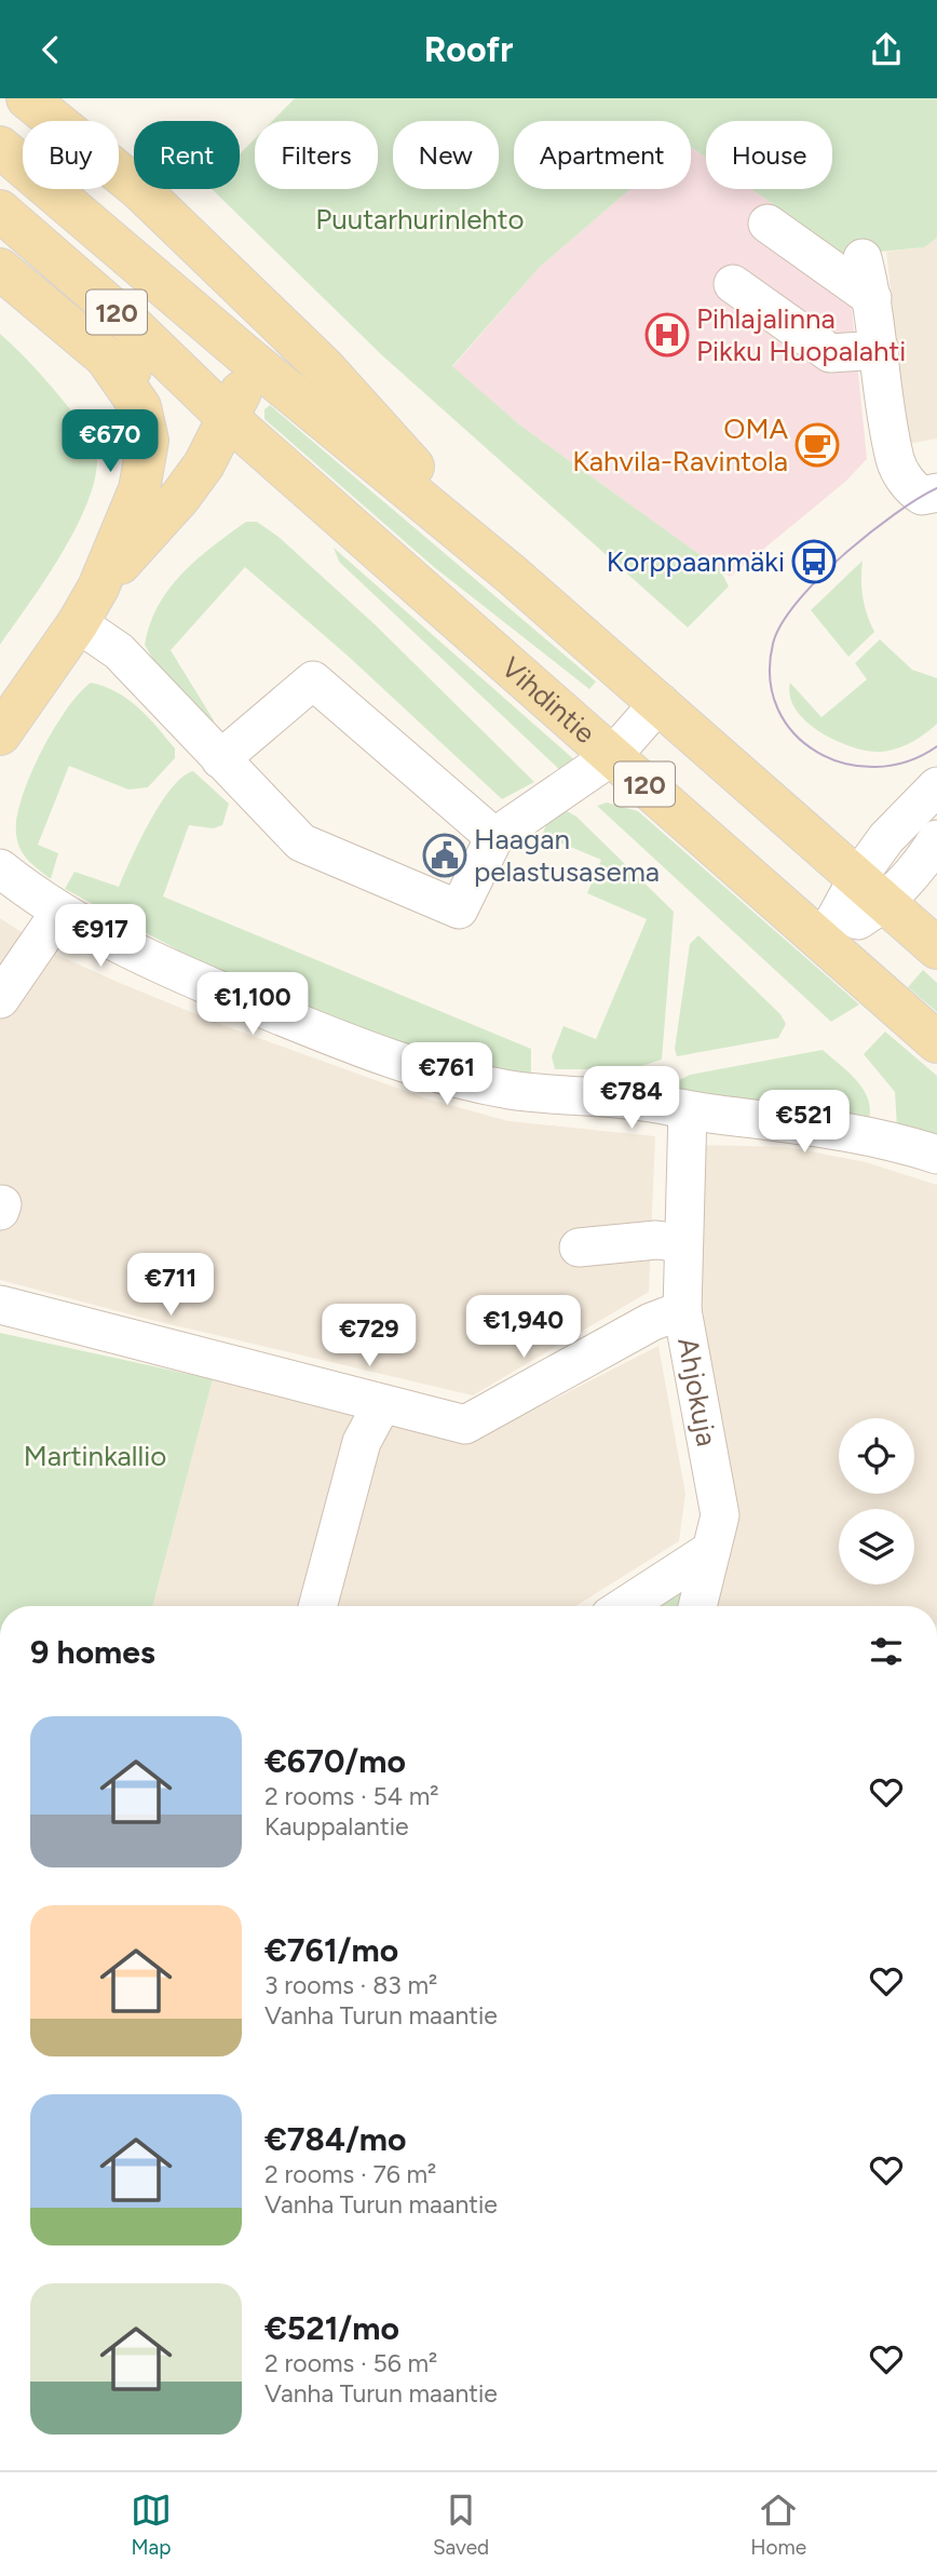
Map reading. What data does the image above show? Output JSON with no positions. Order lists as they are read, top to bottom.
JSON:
{
  "streets": {
    "main road": ["120", "Vihdintie"],
    "street": ["Ahjokuja"]
  },
  "parks": ["Puutarhurinlehto", "Martinkallio"],
  "places": {
    "hospital": ["Pihlajalinna Pikku Huopalahti"],
    "cafe": ["OMA Kahvila-Ravintola"],
    "bus stop": ["Korppaanmäki"],
    "public building": ["Haagan pelastusasema"]
  },
  "page": {
    "header": "Roofr",
    "chip": [
      "Buy",
      "Rent",
      "Filters",
      "New",
      "Apartment",
      "House"
    ],
    "price": [
      "€670",
      "€917",
      "€1,100",
      "€761",
      "€784",
      "€521",
      "€711",
      "€1,940",
      "€729"
    ],
    "heading": "9 homes",
    "list": [
      {
        "name": "€670/mo",
        "note": "2 rooms · 54 m² · Kauppalantie"
      },
      {
        "name": "€761/mo",
        "note": "3 rooms · 83 m² · Vanha Turun maantie"
      },
      {
        "name": "€784/mo",
        "note": "2 rooms · 76 m² · Vanha Turun maantie"
      },
      {
        "name": "€521/mo",
        "note": "2 rooms · 56 m² · Vanha Turun maantie"
      }
    ],
    "tabs": ["Map", "Saved", "Home"]
  }
}
